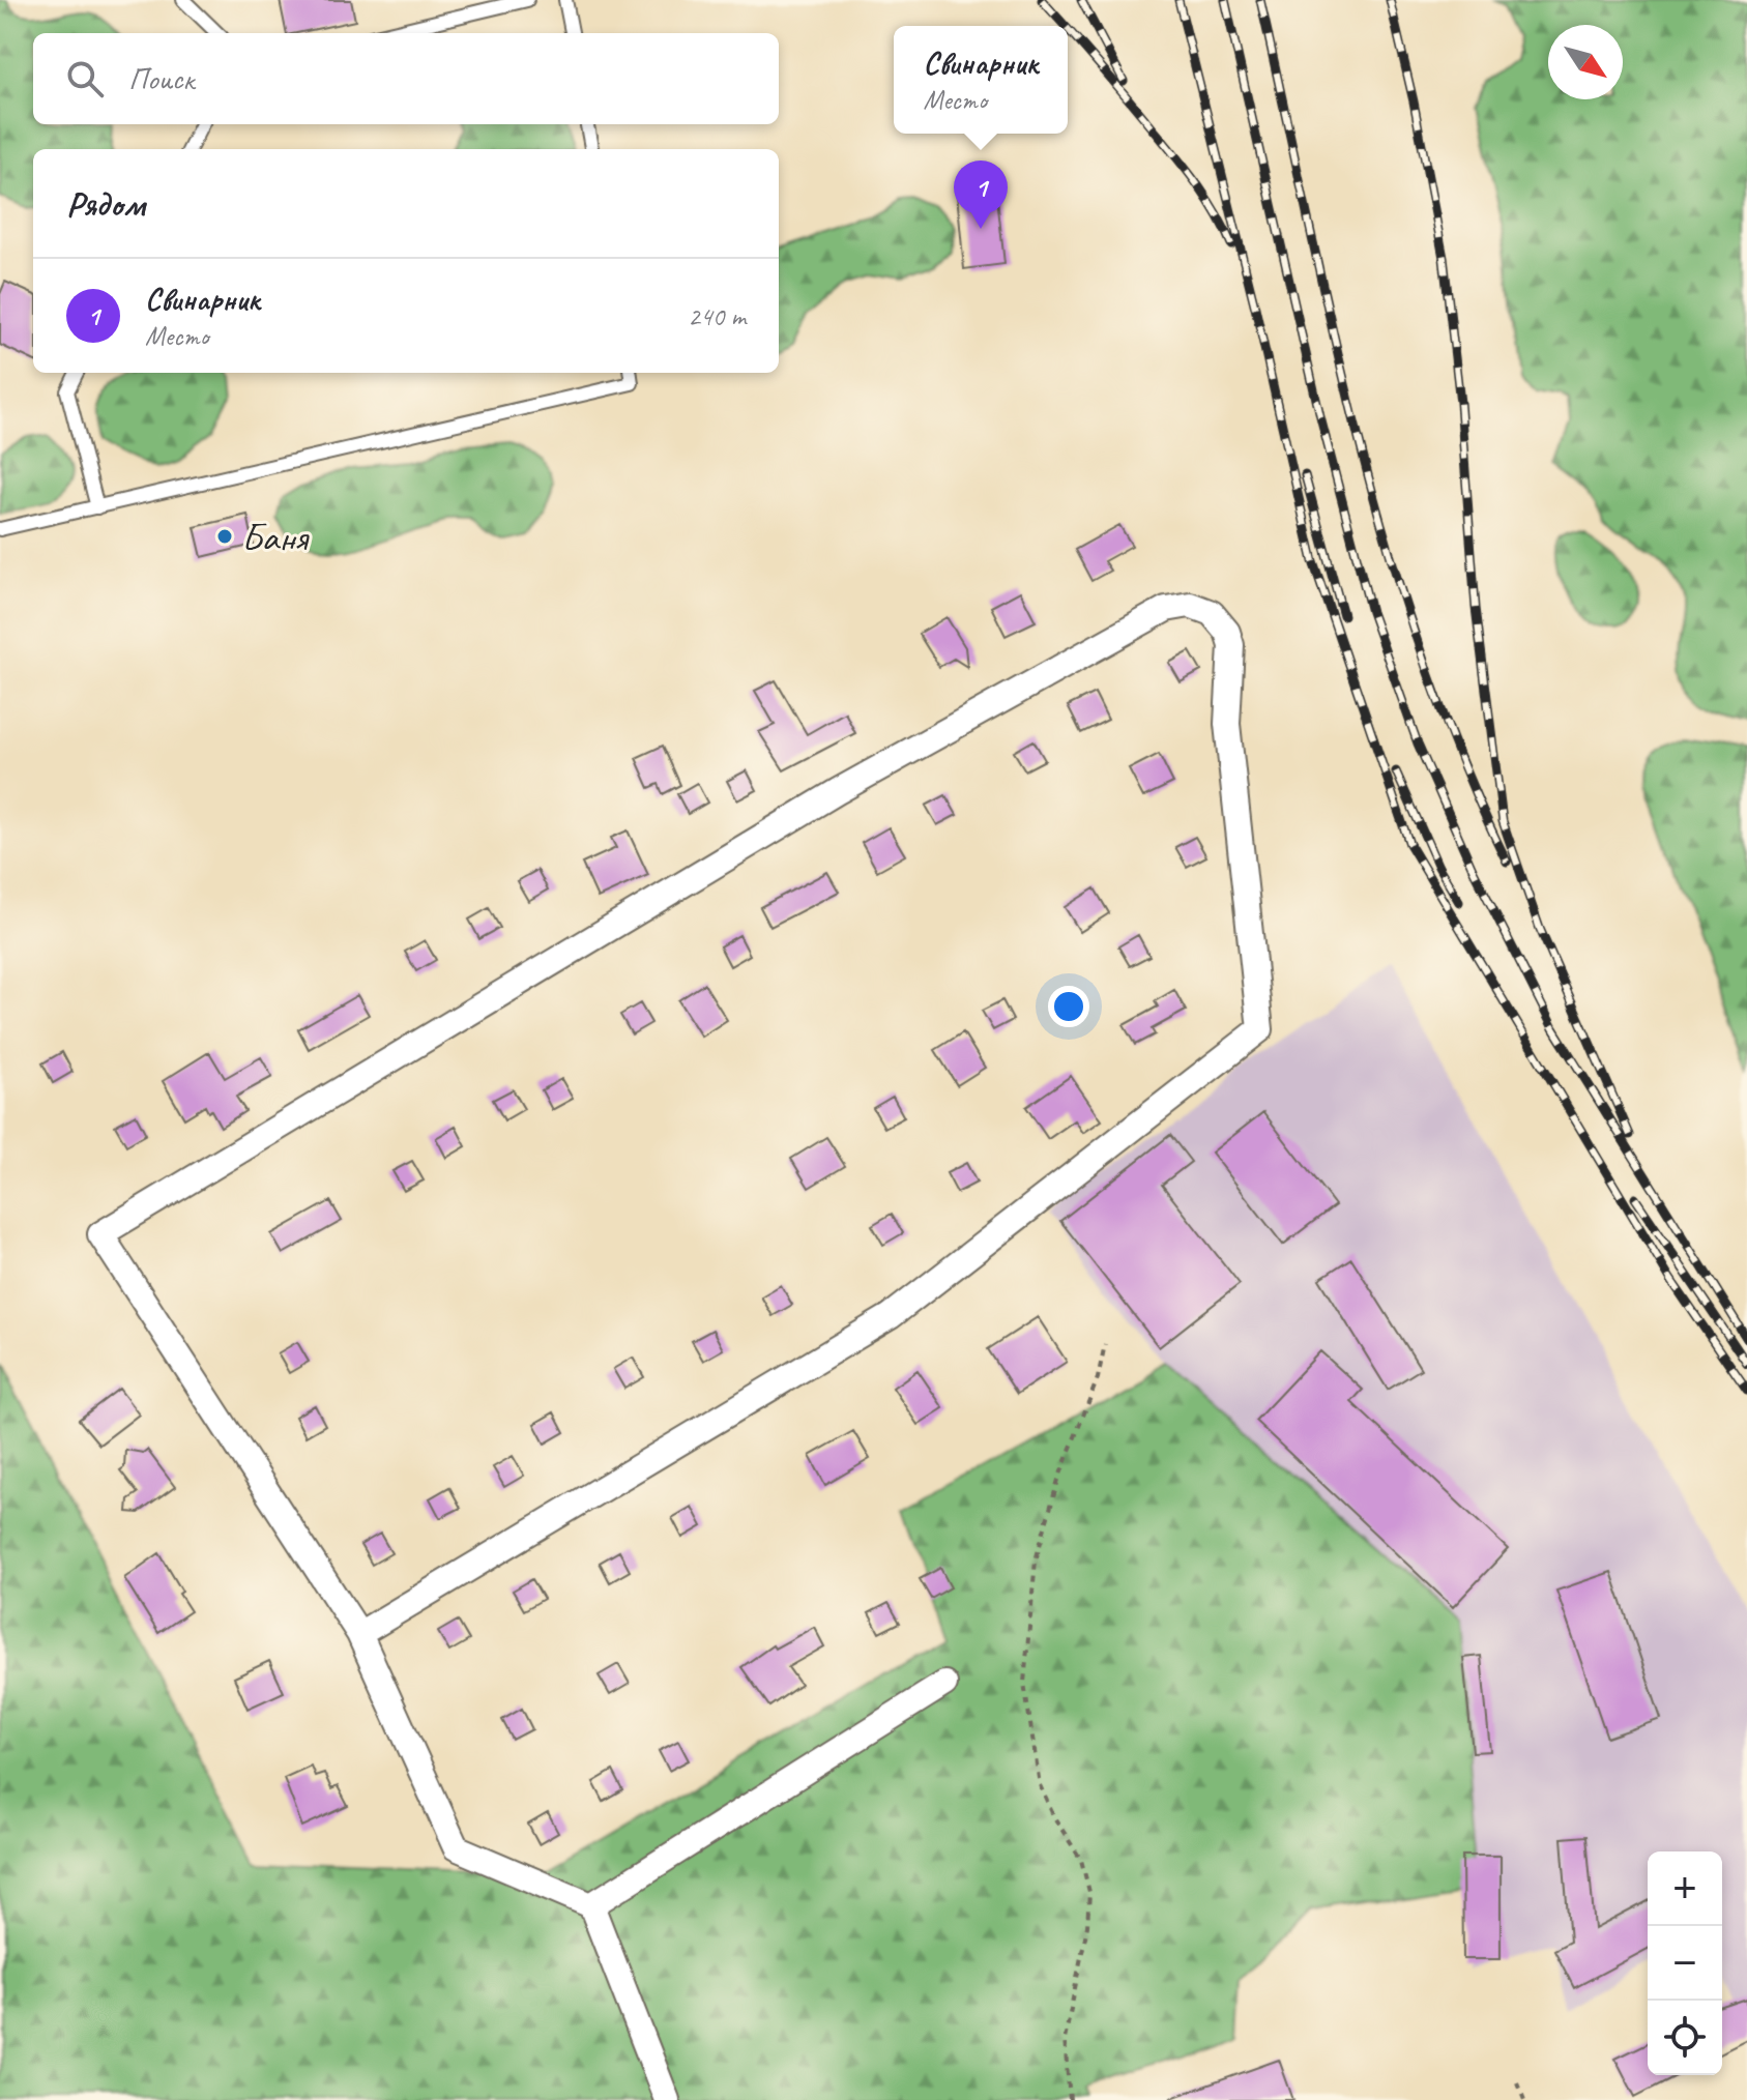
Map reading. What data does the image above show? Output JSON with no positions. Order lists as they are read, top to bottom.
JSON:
{
  "places": ["Баня"],
  "north": "bottom right",
  "page": {
    "popup": ["Свинарник", "Место"],
    "search": "Поиск",
    "heading": "Рядом",
    "pins": "1",
    "list": [
      {
        "mark": "1",
        "name": "Свинарник",
        "note": "Место",
        "value": "240 m"
      }
    ],
    "map_buttons": ["+", "−"]
  }
}
